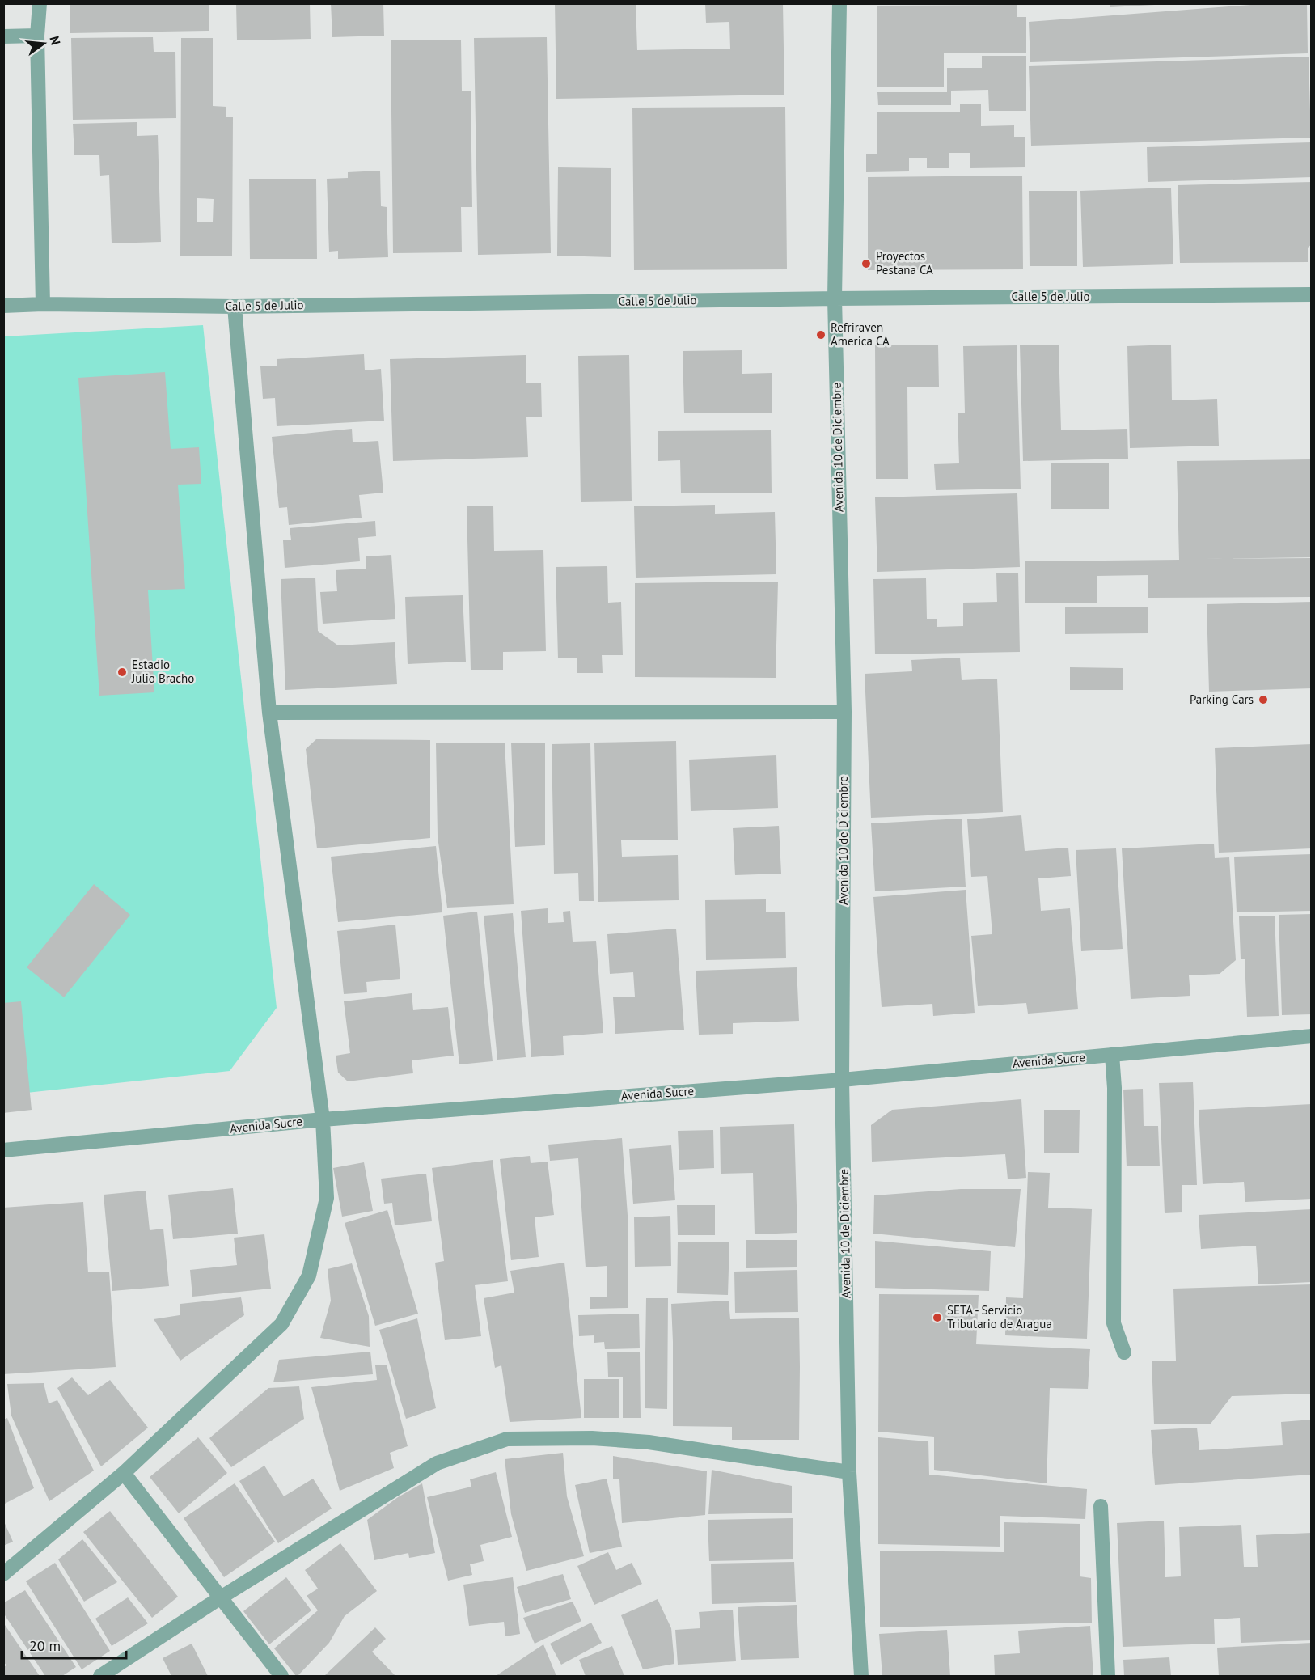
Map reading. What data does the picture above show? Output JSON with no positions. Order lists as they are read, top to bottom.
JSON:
{
  "streets": {
    "street": ["Calle 5 de Julio", "Avenida 10 de Diciembre", "Avenida Sucre"]
  },
  "crossings": [
    ["Calle 5 de Julio", "Avenida 10 de Diciembre"],
    ["Avenida 10 de Diciembre", "Avenida Sucre"]
  ],
  "places": [
    "Proyectos Pestana CA",
    "Refriraven America CA",
    "Estadio Julio Bracho",
    "Parking Cars",
    "SETA - Servicio Tributario de Aragua"
  ],
  "scale_bar": "20 m",
  "north": "right"
}
